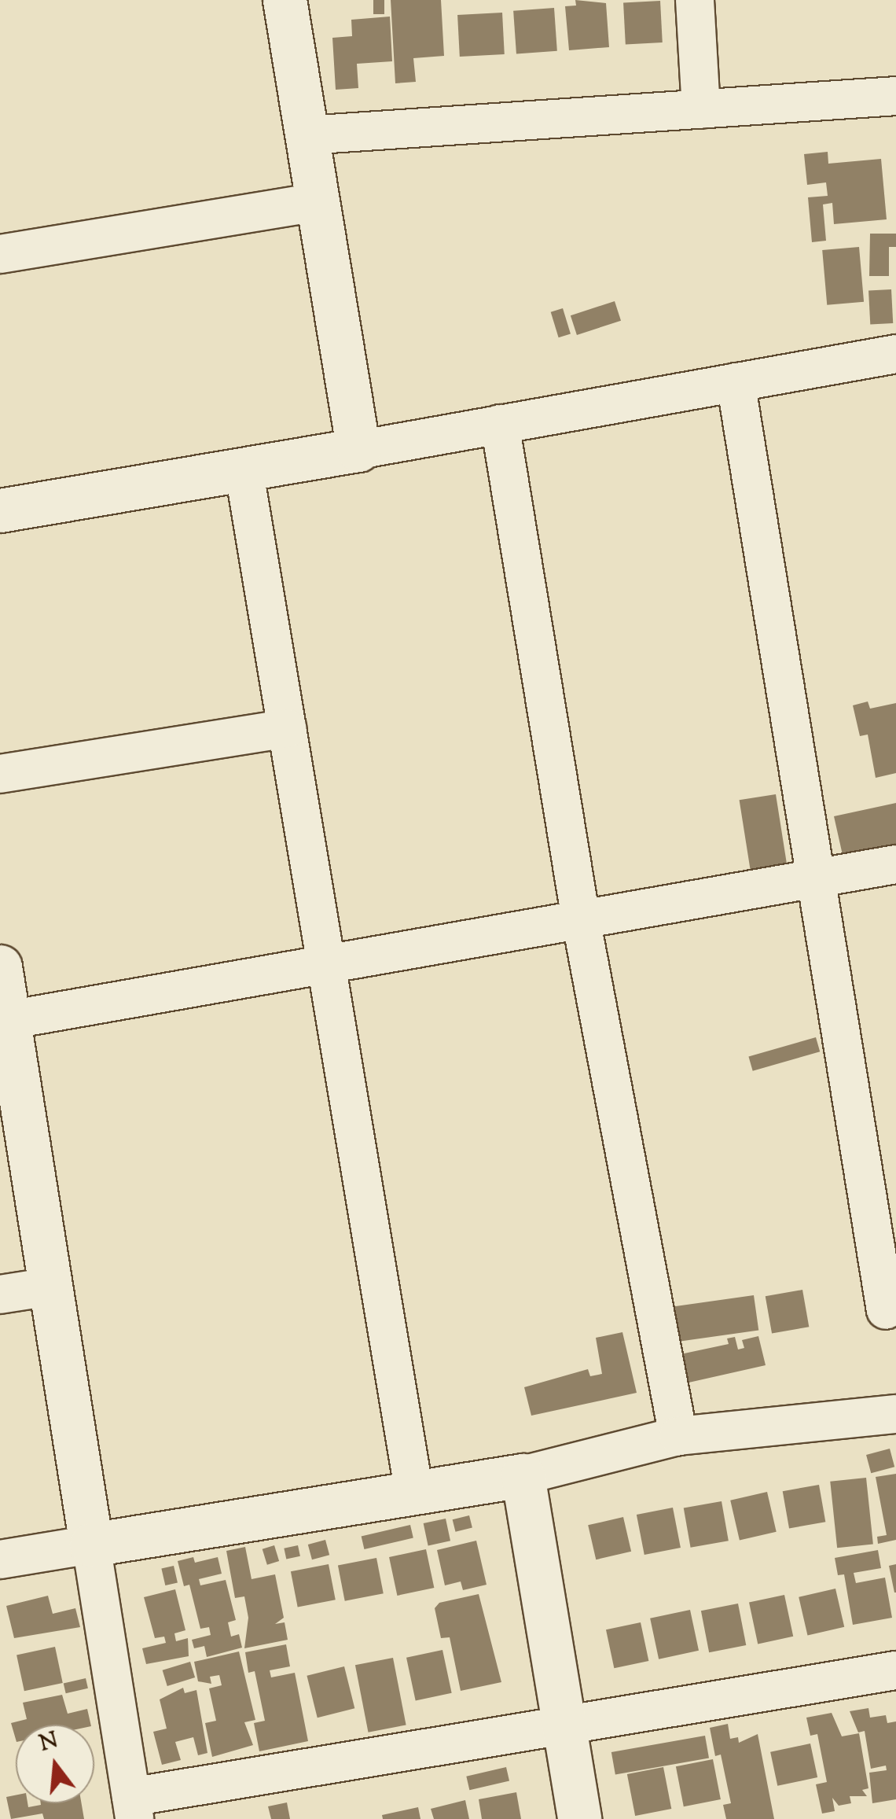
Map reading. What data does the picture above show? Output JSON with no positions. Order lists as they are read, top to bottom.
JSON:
{
  "north": "top"
}
